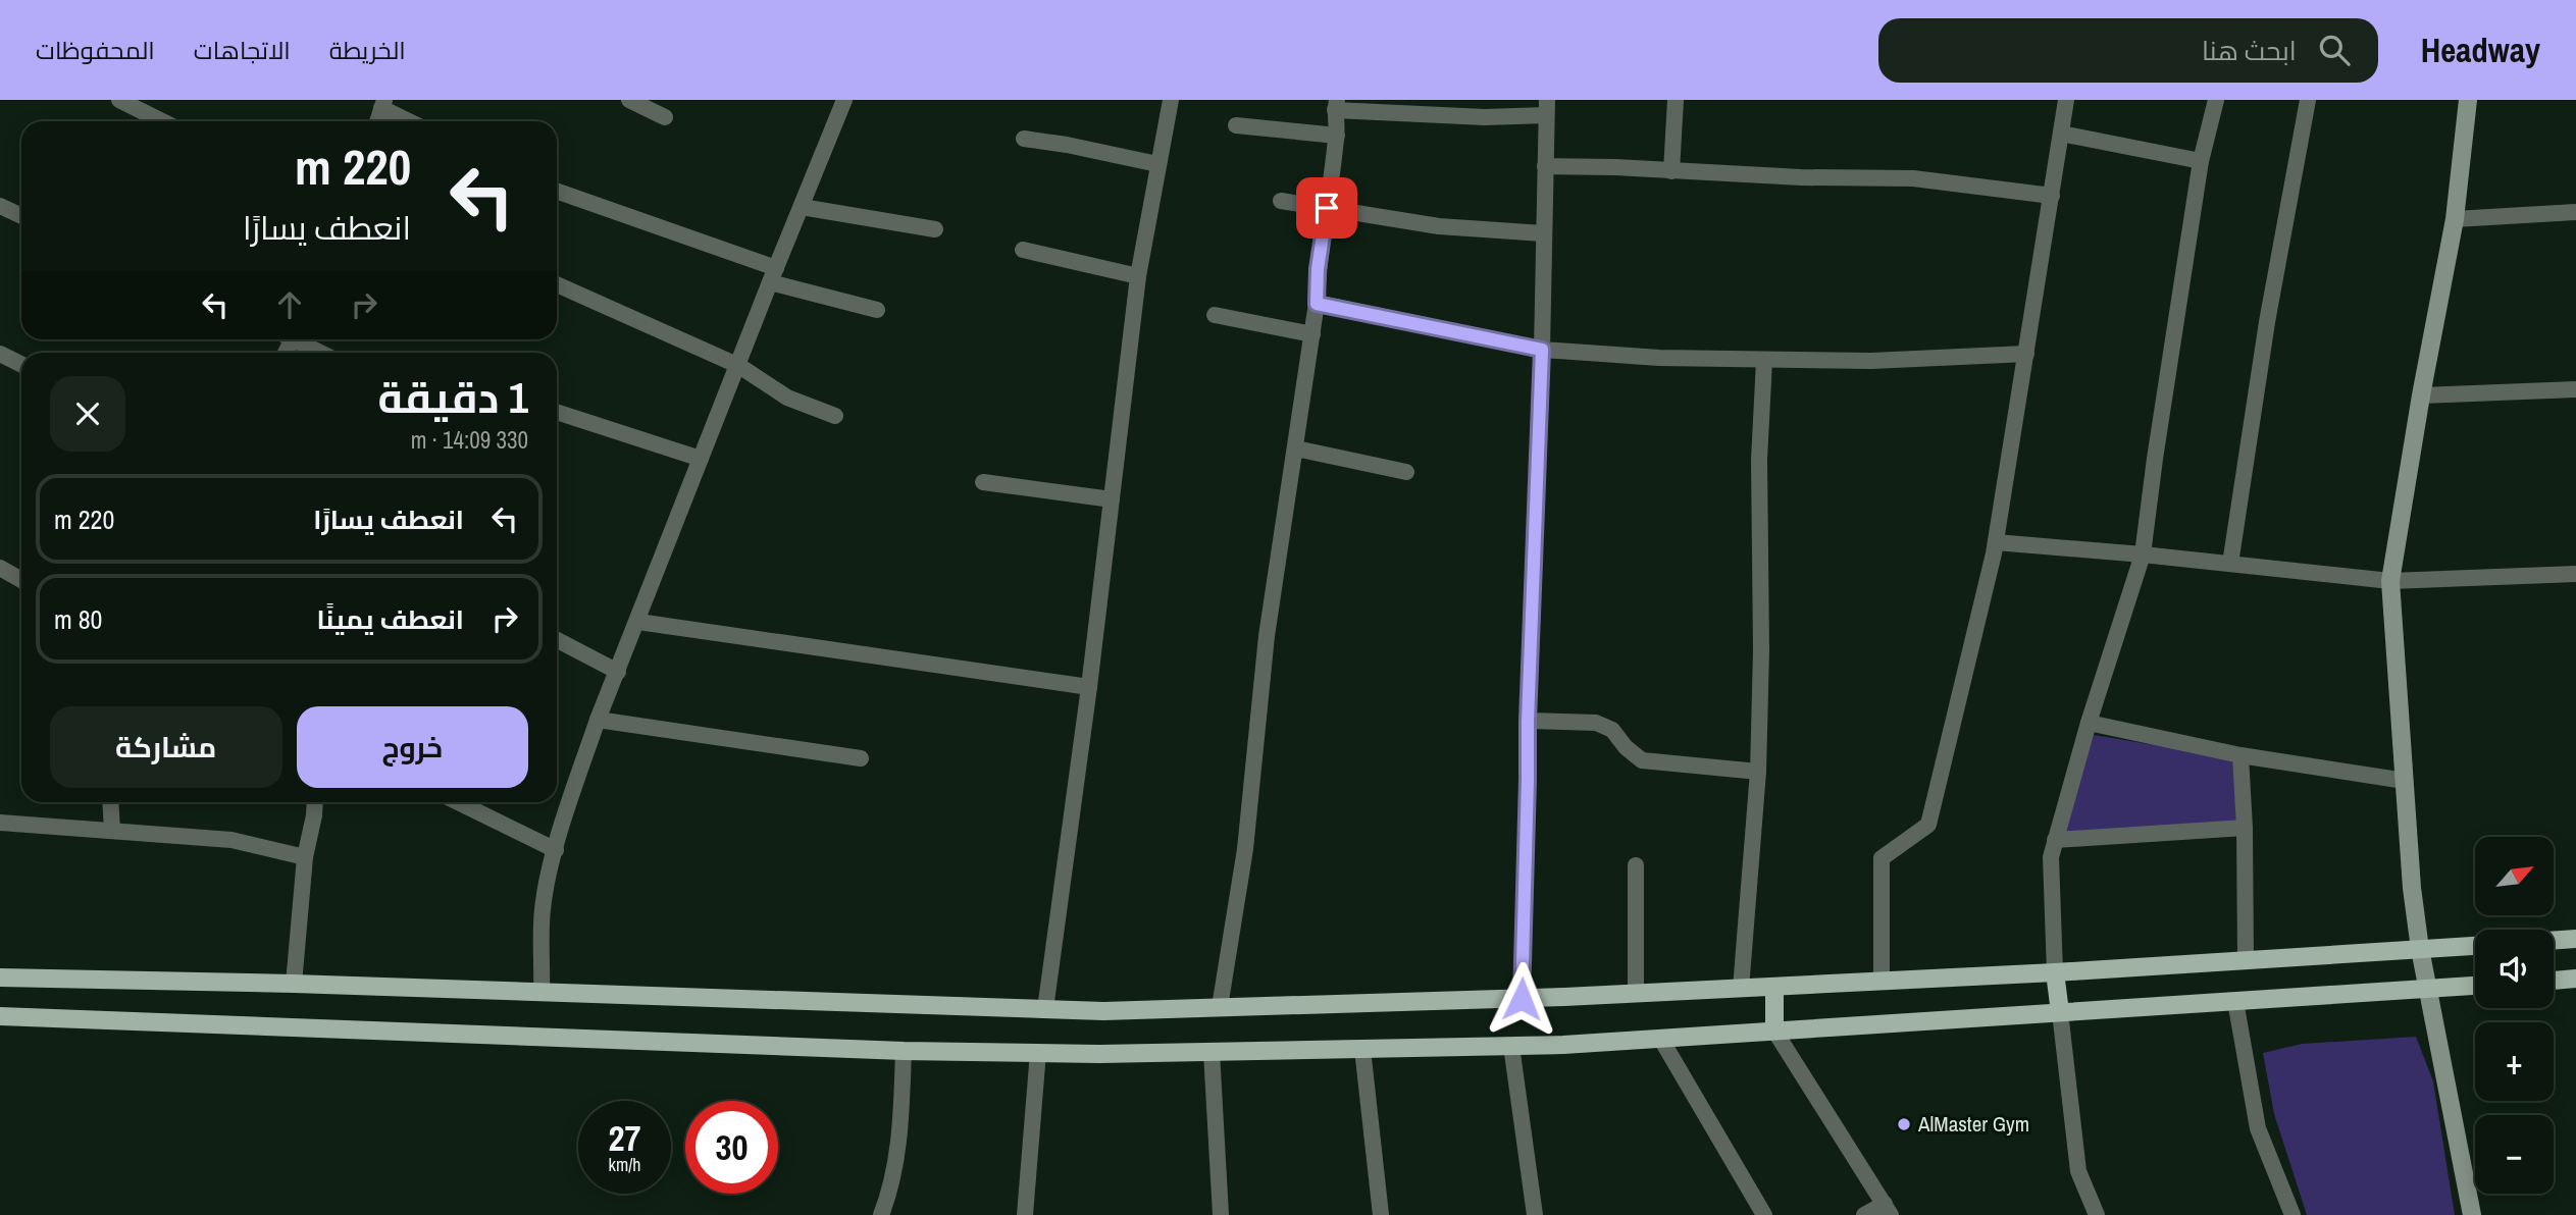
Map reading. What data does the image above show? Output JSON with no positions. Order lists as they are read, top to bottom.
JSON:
{
  "places": ["AlMaster Gym"],
  "north": "top right",
  "page": {
    "header": "Headway",
    "search": "ابحث هنا",
    "nav": ["الخريطة", "الاتجاهات", "المحفوظات"],
    "turn": ["220 m", "انعطف يسارًا"],
    "heading": ["1 دقيقة", "330 m · 14:09"],
    "list": [
      {
        "name": "انعطف يسارًا",
        "value": "220 m"
      },
      {
        "name": "انعطف يمينًا",
        "value": "80 m"
      }
    ],
    "buttons": ["خروج", "مشاركة"],
    "map_buttons": ["+", "−"],
    "speed": "27 km/h",
    "limit": "30"
  }
}
